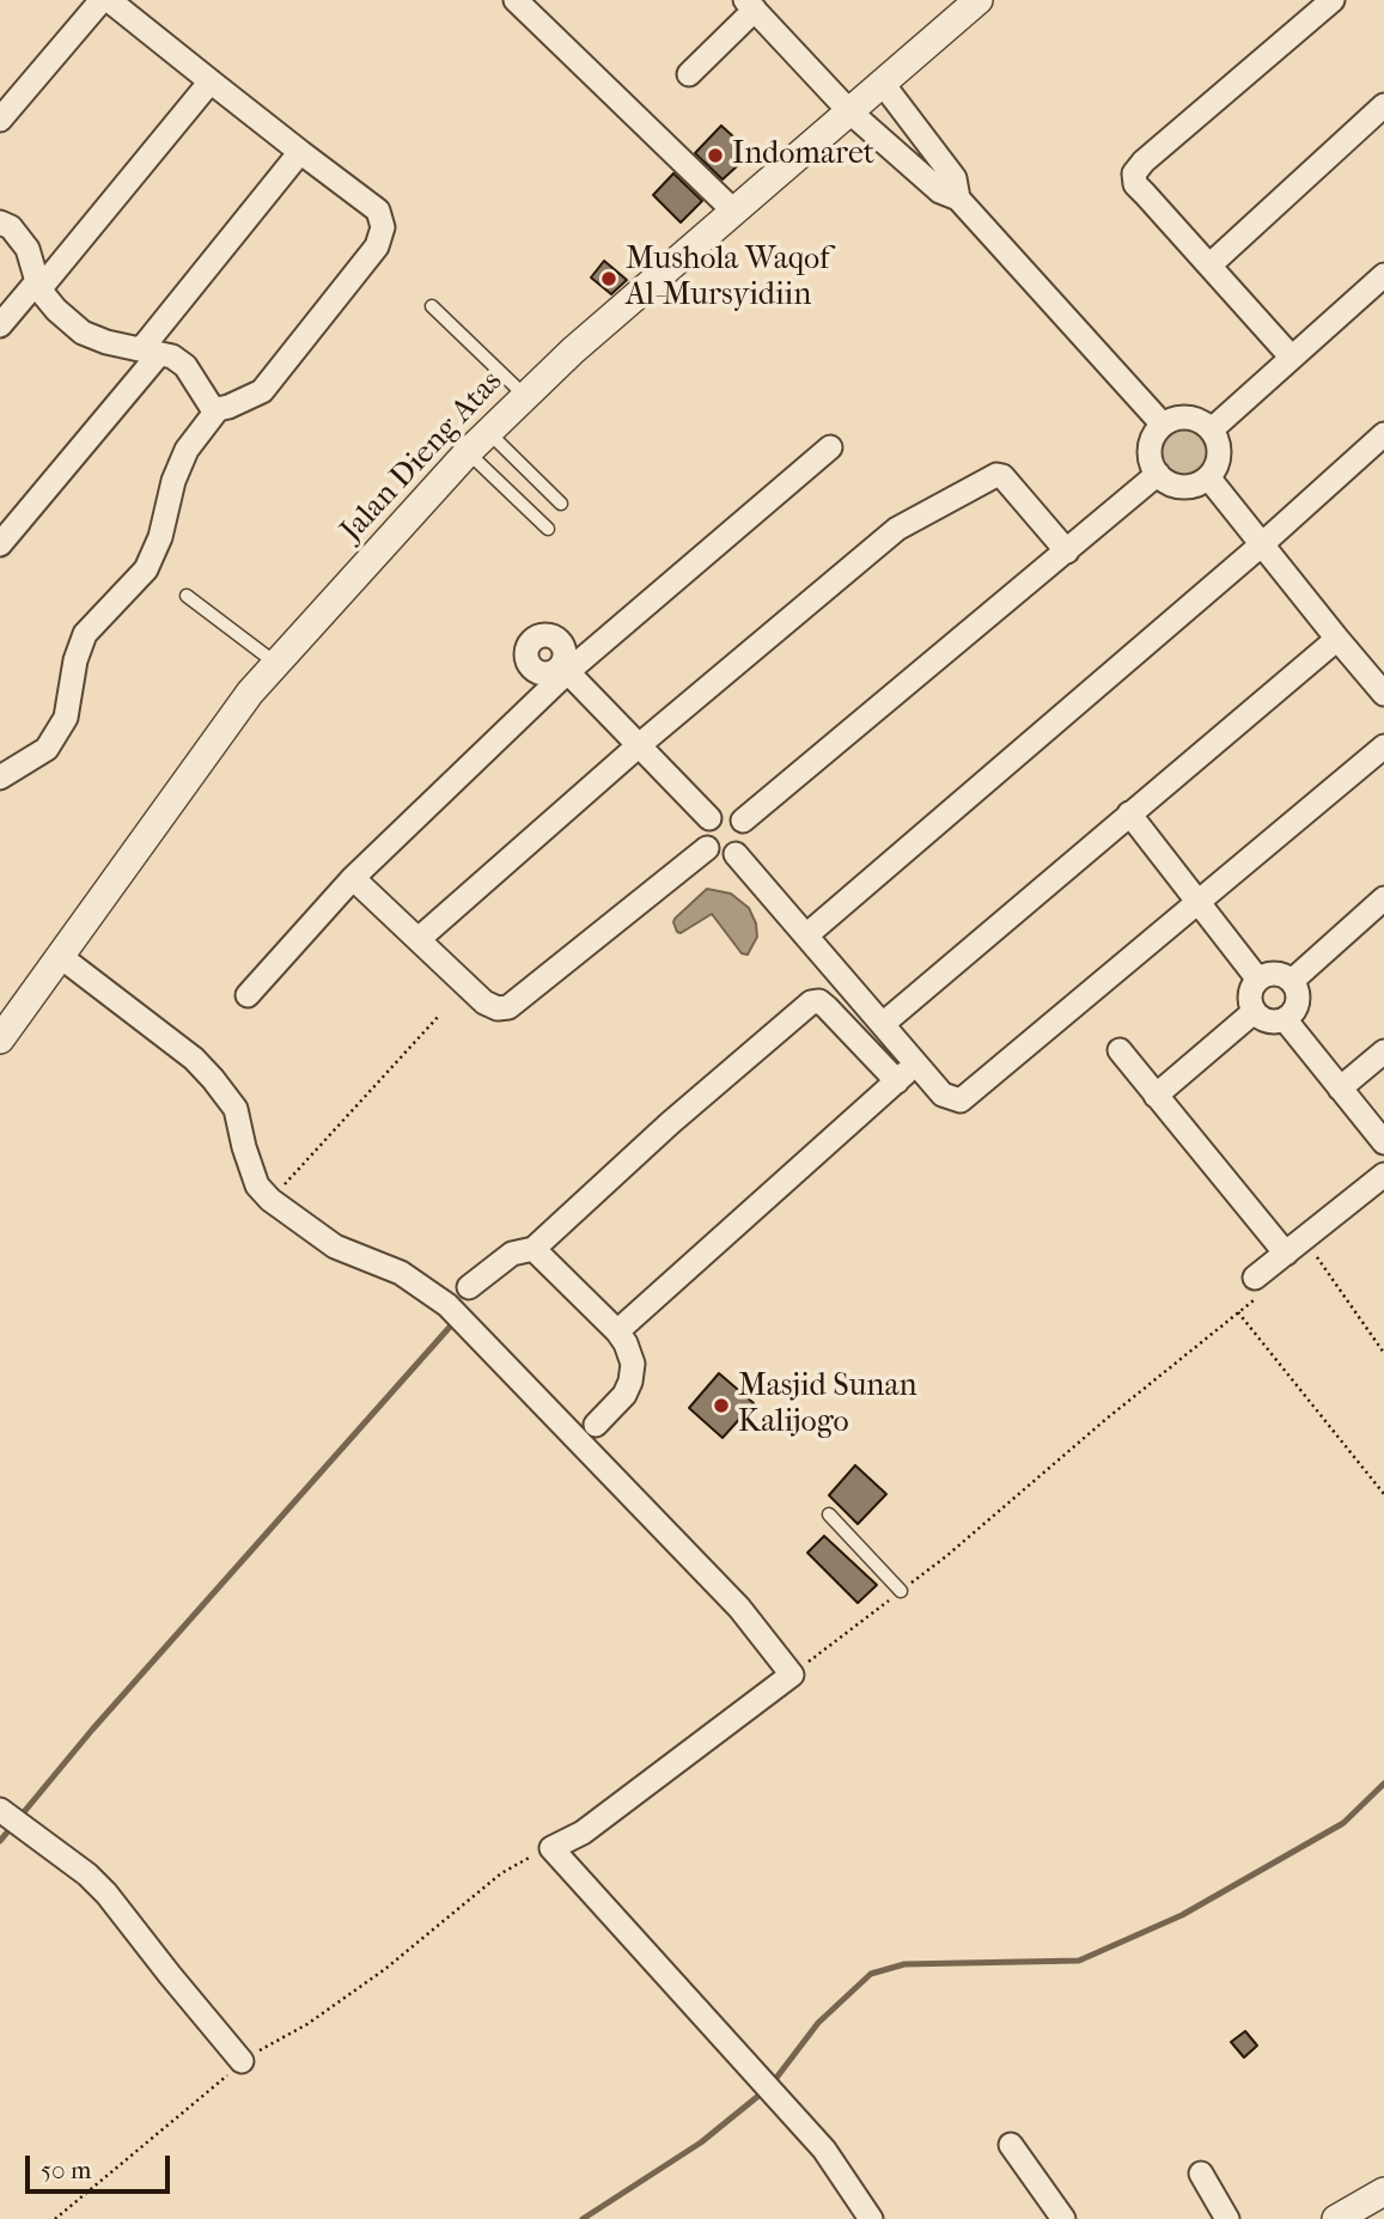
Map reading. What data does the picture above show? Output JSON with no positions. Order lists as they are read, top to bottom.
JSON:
{
  "streets": {
    "street": ["Jalan Dieng Atas"]
  },
  "places": ["Indomaret", "Mushola Waqof Al-Mursyidiin", "Masjid Sunan Kalijogo"],
  "scale_bar": "50 m"
}
